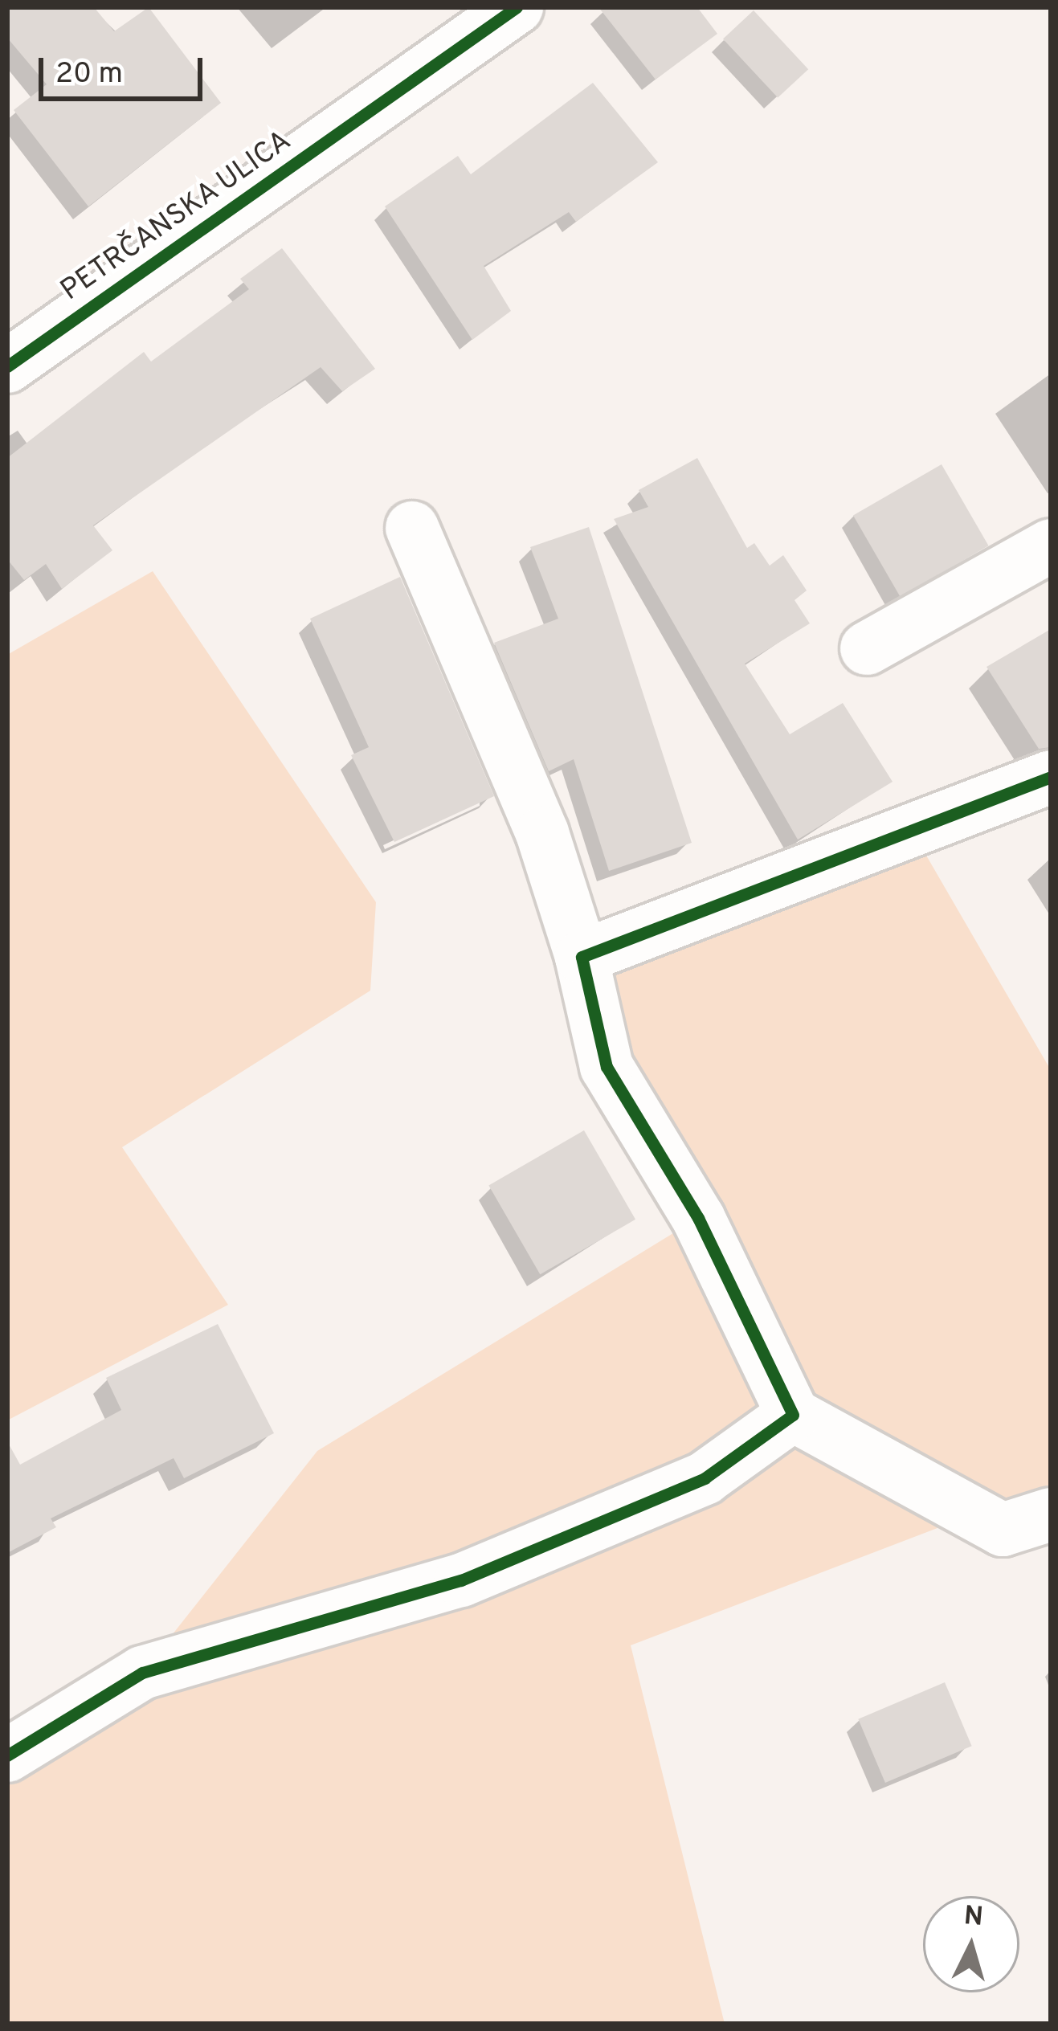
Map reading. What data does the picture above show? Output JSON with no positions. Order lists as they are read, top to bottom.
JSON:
{
  "streets": {
    "street": ["PETRČANSKA ULICA"]
  },
  "scale_bar": "20 m",
  "north": "top"
}
